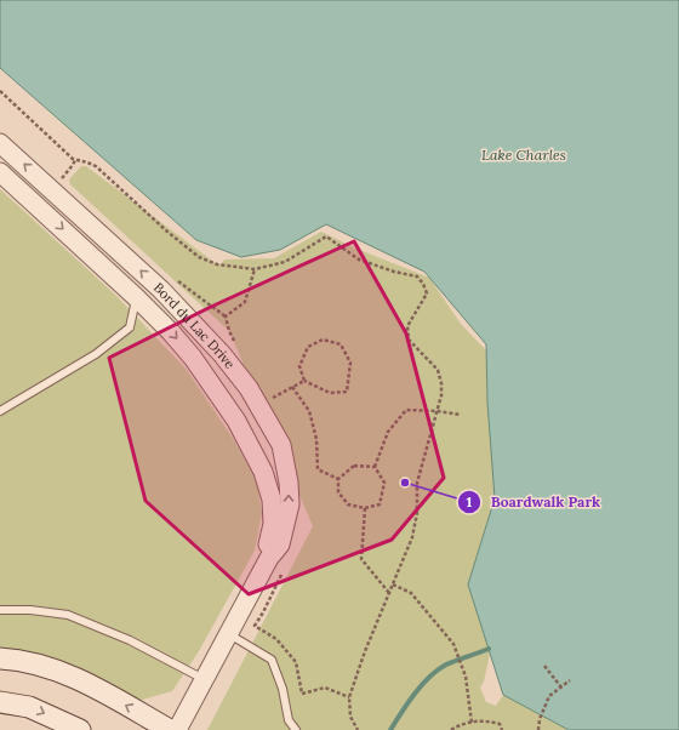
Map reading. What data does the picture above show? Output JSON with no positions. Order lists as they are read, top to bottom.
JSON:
{
  "streets": {
    "street": ["Bord du Lac Drive"]
  },
  "water": ["Lake Charles"],
  "places": ["Boardwalk Park"]
}
